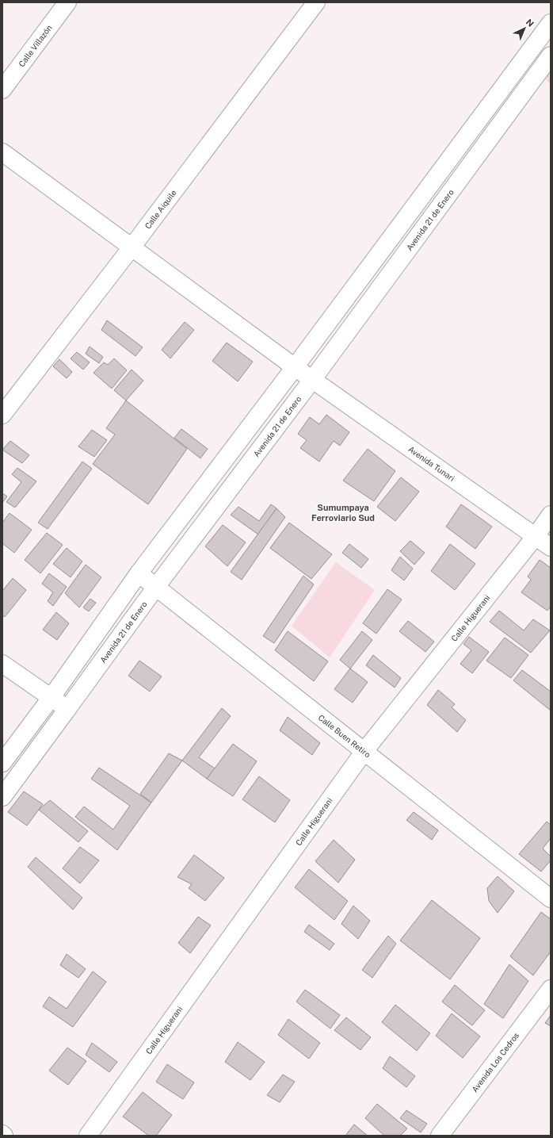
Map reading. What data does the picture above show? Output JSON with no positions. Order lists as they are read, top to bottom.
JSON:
{
  "streets": {
    "street": [
      "Calle Villazón",
      "Calle Aiquile",
      "Avenida 21 de Enero",
      "Avenida Tunari",
      "Calle Higuerani",
      "Calle Buen Retiro",
      "Avenida Los Cedros"
    ]
  },
  "crossings": [
    ["Calle Aiquile", "Avenida Tunari"],
    ["Avenida 21 de Enero", "Avenida Tunari"],
    ["Avenida 21 de Enero", "Calle Buen Retiro"],
    ["Avenida Tunari", "Calle Higuerani"],
    ["Calle Higuerani", "Calle Buen Retiro"]
  ],
  "districts": ["Sumumpaya Ferroviario Sud"],
  "north": "top right"
}
